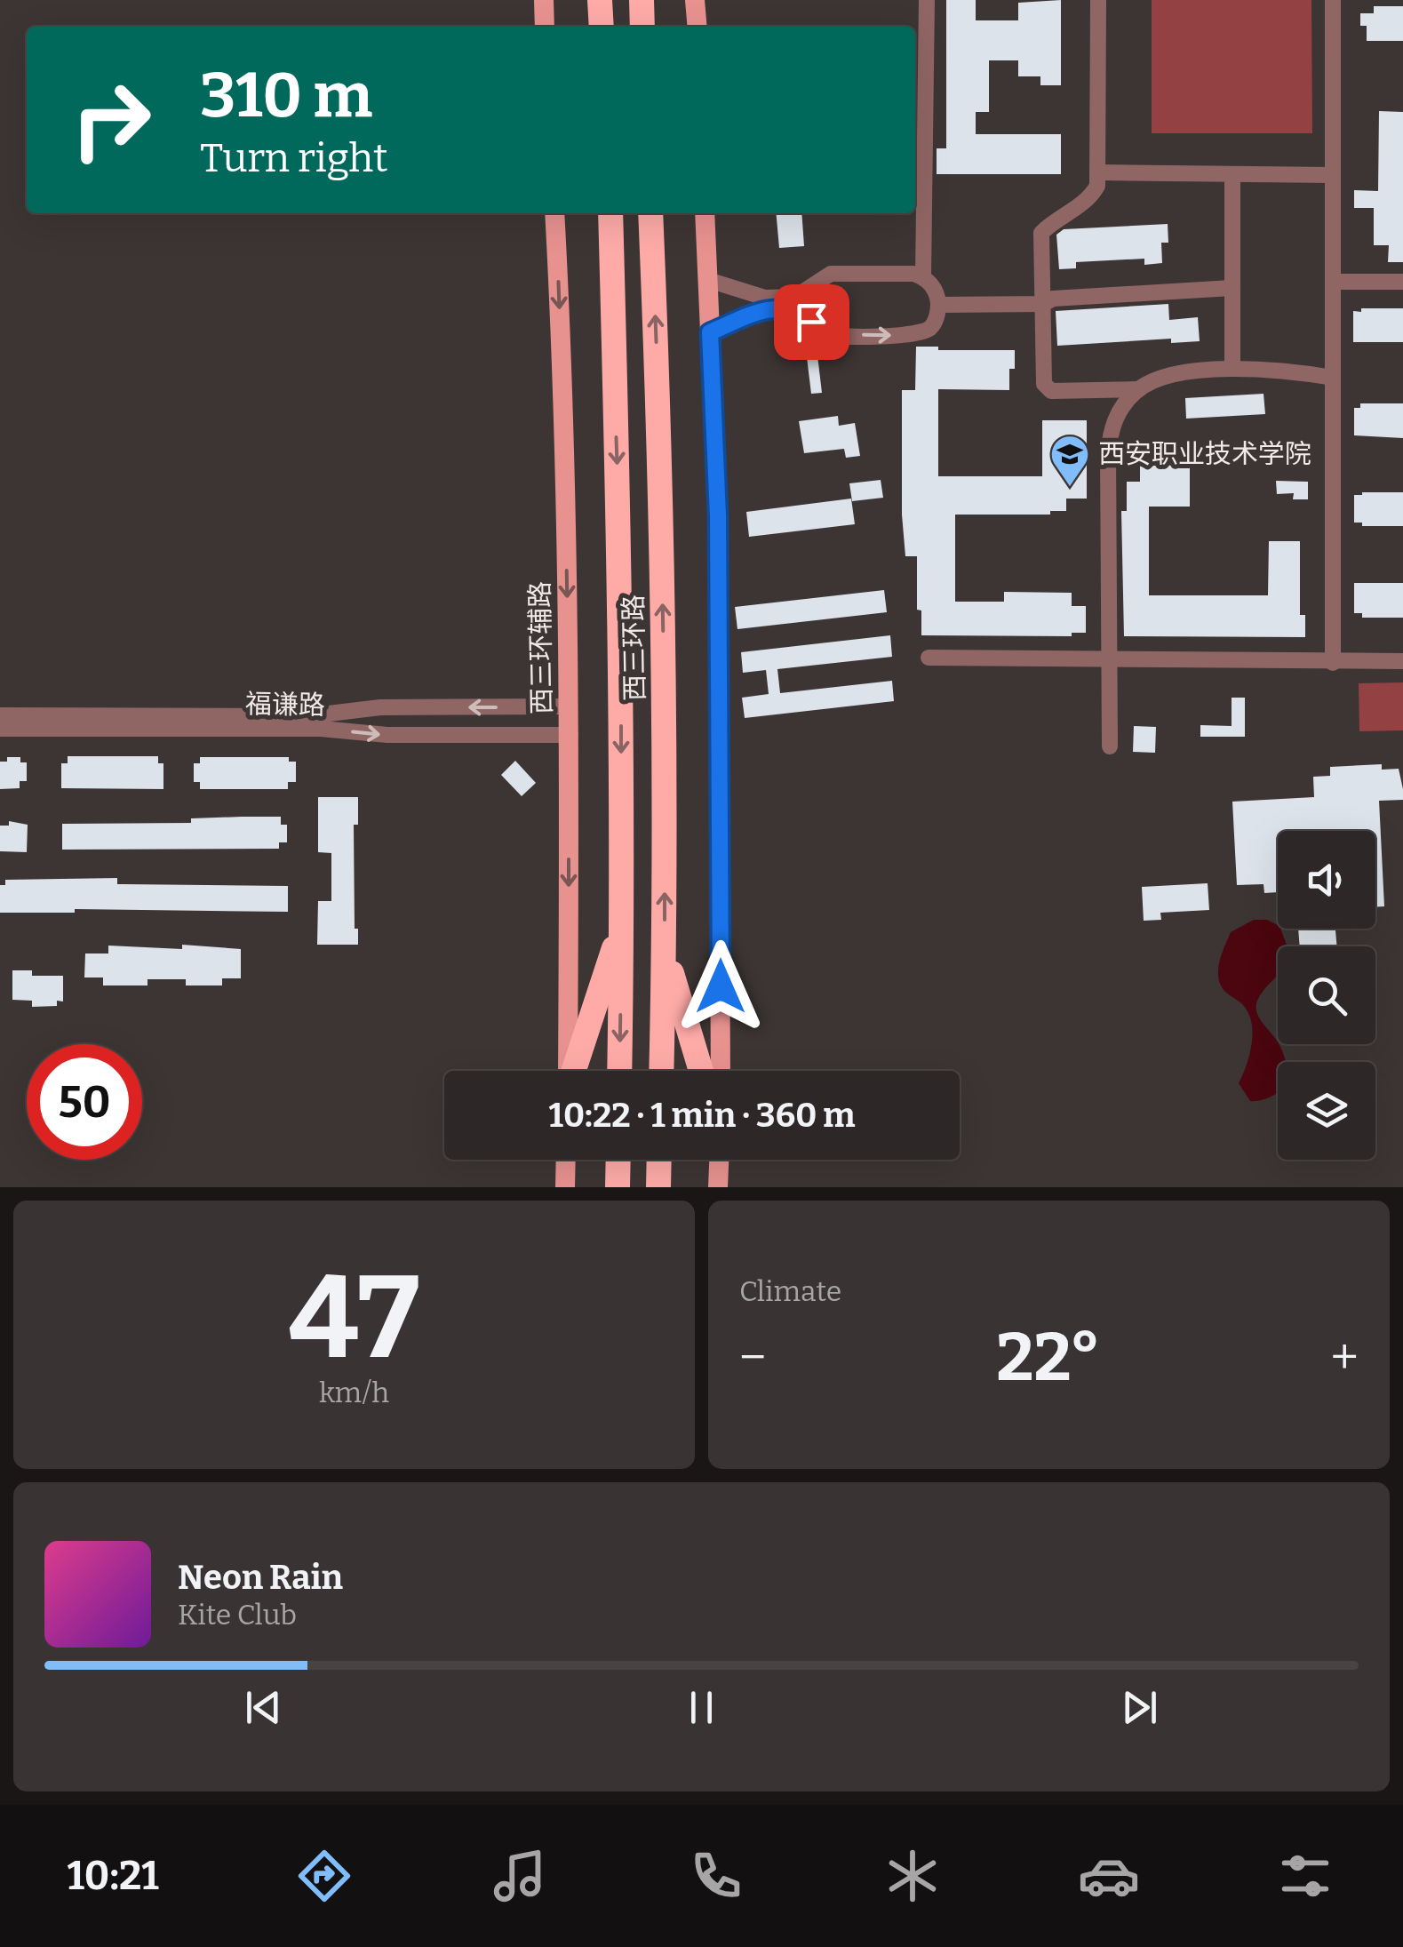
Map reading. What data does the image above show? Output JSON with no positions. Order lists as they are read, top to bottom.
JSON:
{
  "streets": {
    "highway": ["西三环路"],
    "main road": ["西三环辅路"],
    "street": ["福谦路"]
  },
  "crossings": [
    ["西三环辅路", "福谦路"]
  ],
  "places": {
    "school or university": ["西安职业技术学院"]
  },
  "page": {
    "turn": ["310 m", "Turn right"],
    "limit": "50",
    "trip": "10:22 · 1 min · 360 m",
    "tile": [
      ["47", "km/h"],
      "Climate"
    ],
    "heat": ["−", "22°", "+"],
    "song": ["Neon Rain", "Kite Club"],
    "tabs": "10:21"
  }
}
